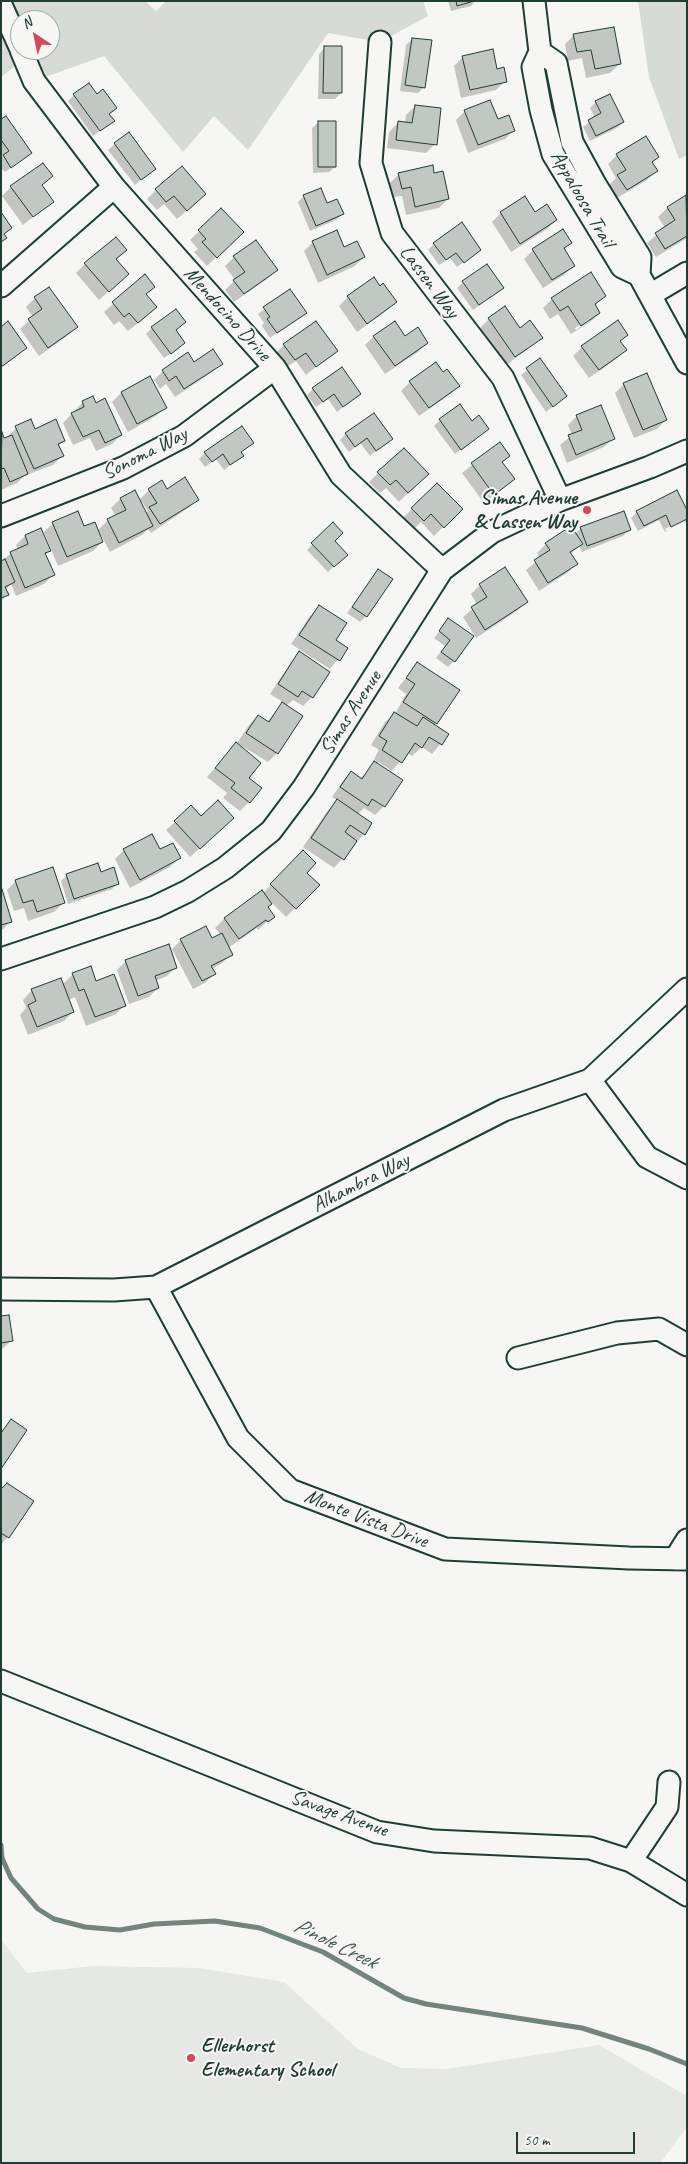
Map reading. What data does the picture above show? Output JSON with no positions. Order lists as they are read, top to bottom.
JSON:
{
  "streets": {
    "street": [
      "Appaloosa Trail",
      "Lassen Way",
      "Mendocino Drive",
      "Sonoma Way",
      "Simas Avenue",
      "Alhambra Way",
      "Monte Vista Drive",
      "Savage Avenue"
    ]
  },
  "crossings": [
    ["Lassen Way", "Simas Avenue"],
    ["Mendocino Drive", "Sonoma Way"],
    ["Mendocino Drive", "Simas Avenue"],
    ["Alhambra Way", "Monte Vista Drive"]
  ],
  "water": ["Pinole Creek"],
  "places": ["Simas Avenue & Lassen Way", "Ellerhorst Elementary School"],
  "scale_bar": "50 m",
  "north": "top left"
}
